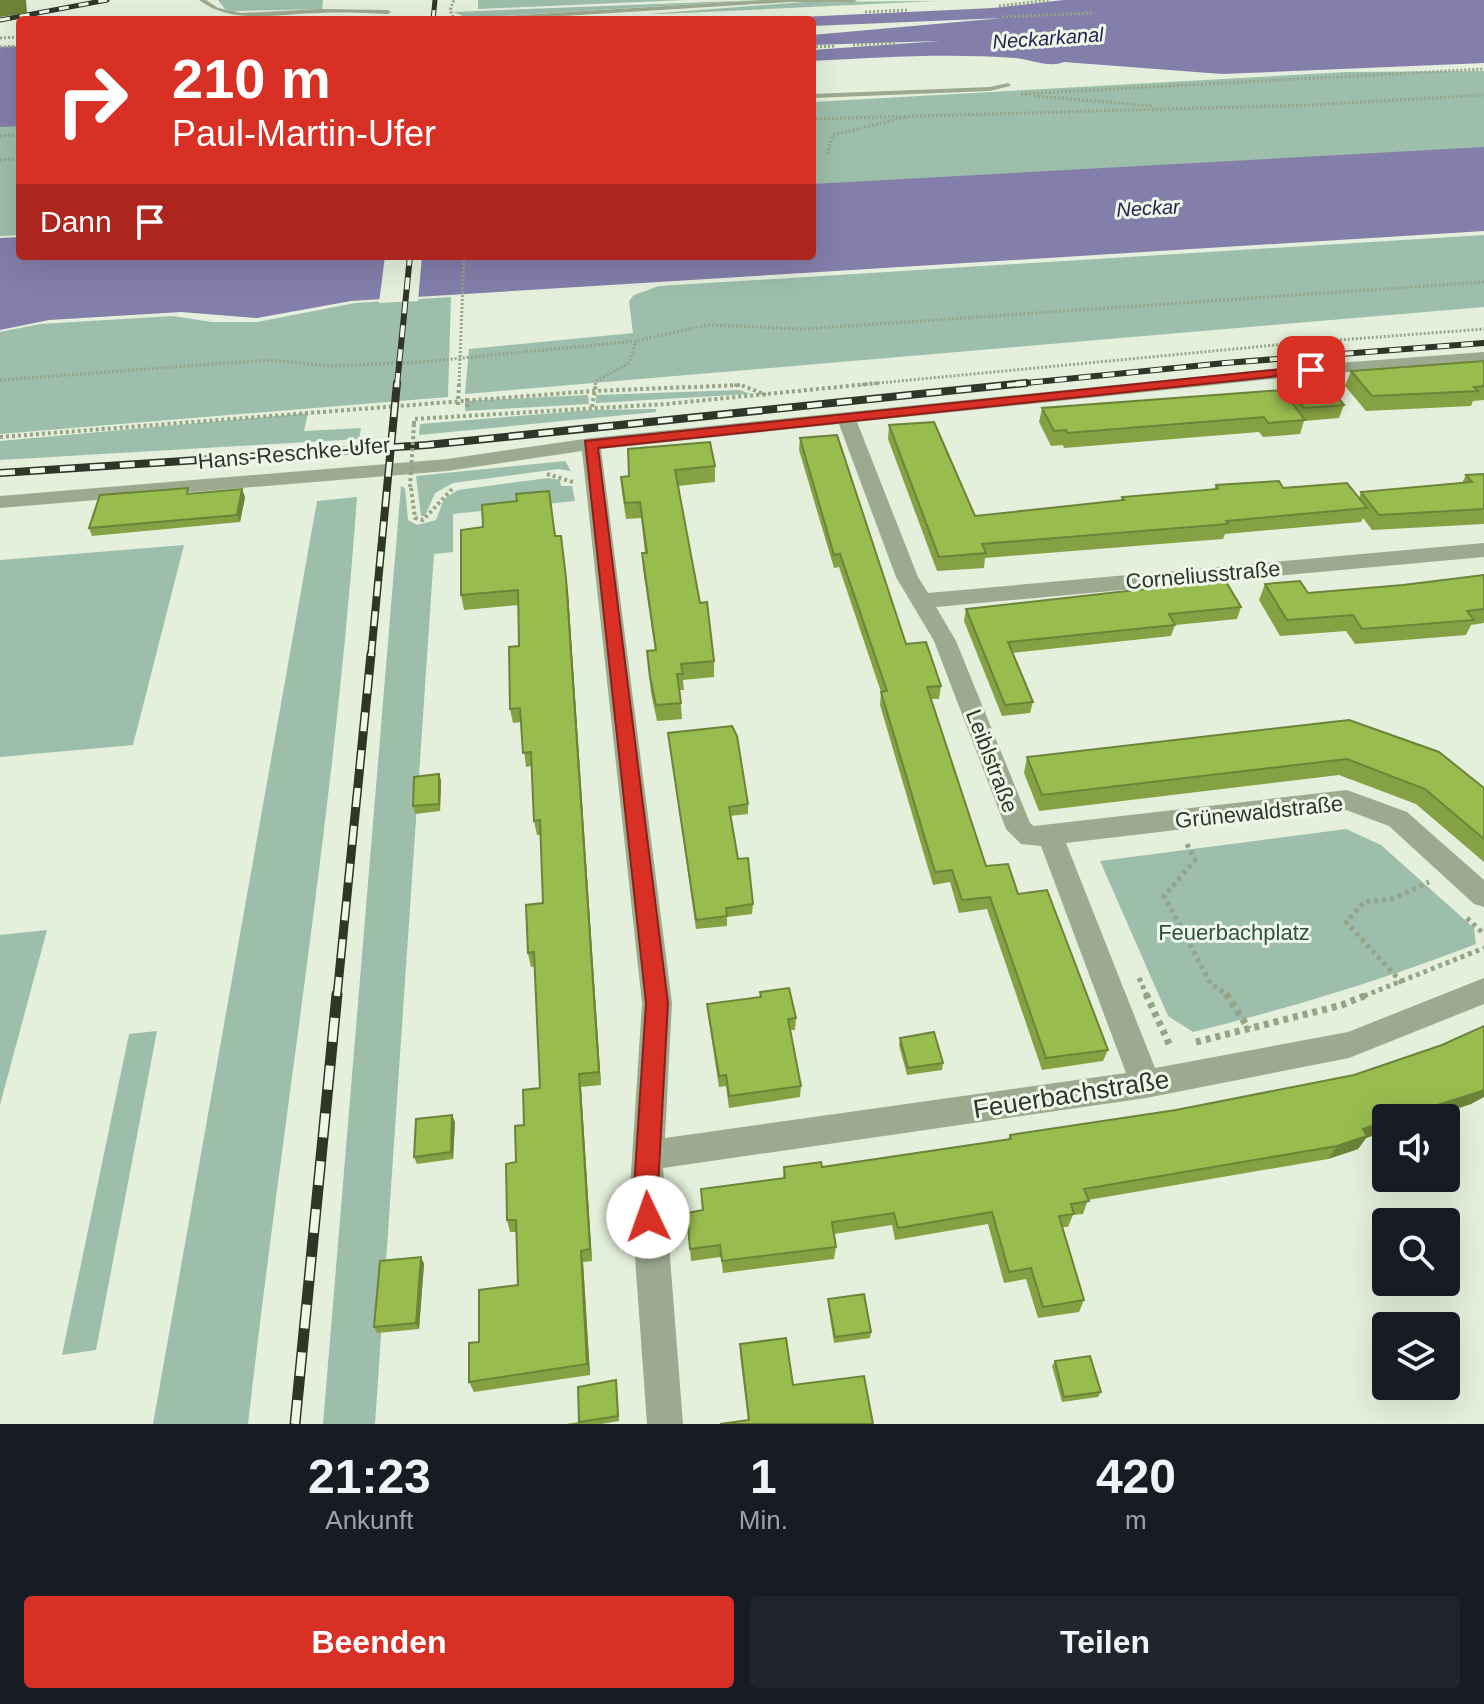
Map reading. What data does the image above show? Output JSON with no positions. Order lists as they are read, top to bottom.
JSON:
{
  "streets": {
    "street": [
      "Hans-Reschke-Ufer",
      "Corneliusstraße",
      "Leiblstraße",
      "Grünewaldstraße",
      "Feuerbachstraße"
    ]
  },
  "crossings": [
    ["Hans-Reschke-Ufer", "Leiblstraße"],
    ["Corneliusstraße", "Leiblstraße"],
    ["Leiblstraße", "Grünewaldstraße"]
  ],
  "water": ["Neckarkanal", "Neckar"],
  "parks": ["Feuerbachplatz"],
  "page": {
    "turn": ["210 m", "Paul-Martin-Ufer"],
    "then": "Dann",
    "eta": [
      "21:23",
      "Ankunft",
      "1",
      "Min.",
      "420",
      "m"
    ],
    "buttons": ["Beenden", "Teilen"]
  }
}
